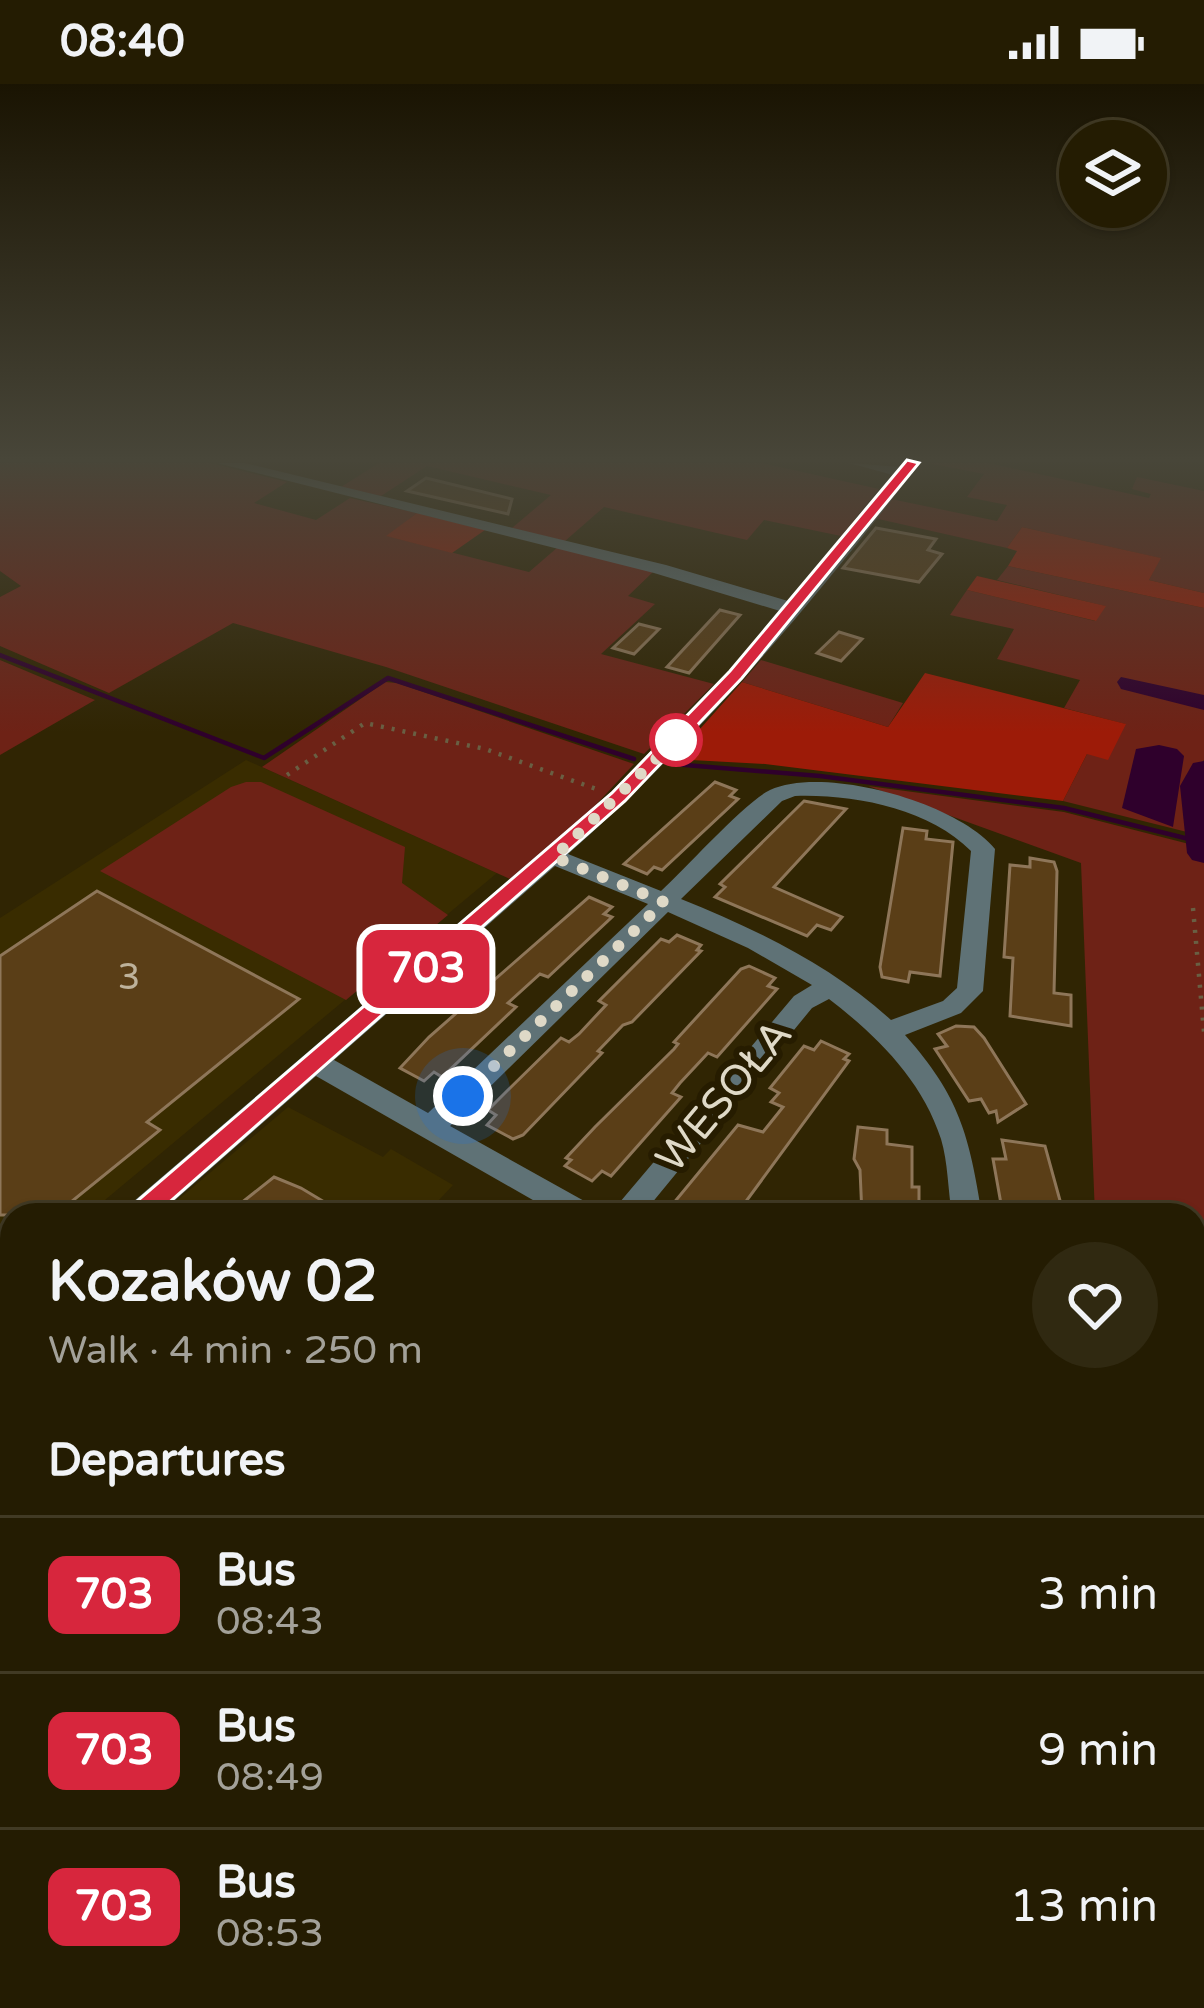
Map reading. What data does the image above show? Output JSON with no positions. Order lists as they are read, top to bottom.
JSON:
{
  "streets": {
    "street": ["WESOŁA"]
  },
  "lines": ["bus line 703"],
  "house_numbers": ["3"],
  "page": {
    "status": "08:40",
    "on_map": "703",
    "heading": [
      ["Kozaków 02", "Walk · 4 min · 250 m"],
      "Departures"
    ],
    "list": [
      {
        "mark": "703",
        "name": "Bus",
        "note": "08:43",
        "value": "3 min"
      },
      {
        "mark": "703",
        "name": "Bus",
        "note": "08:49",
        "value": "9 min"
      },
      {
        "mark": "703",
        "name": "Bus",
        "note": "08:53",
        "value": "13 min"
      }
    ]
  }
}
